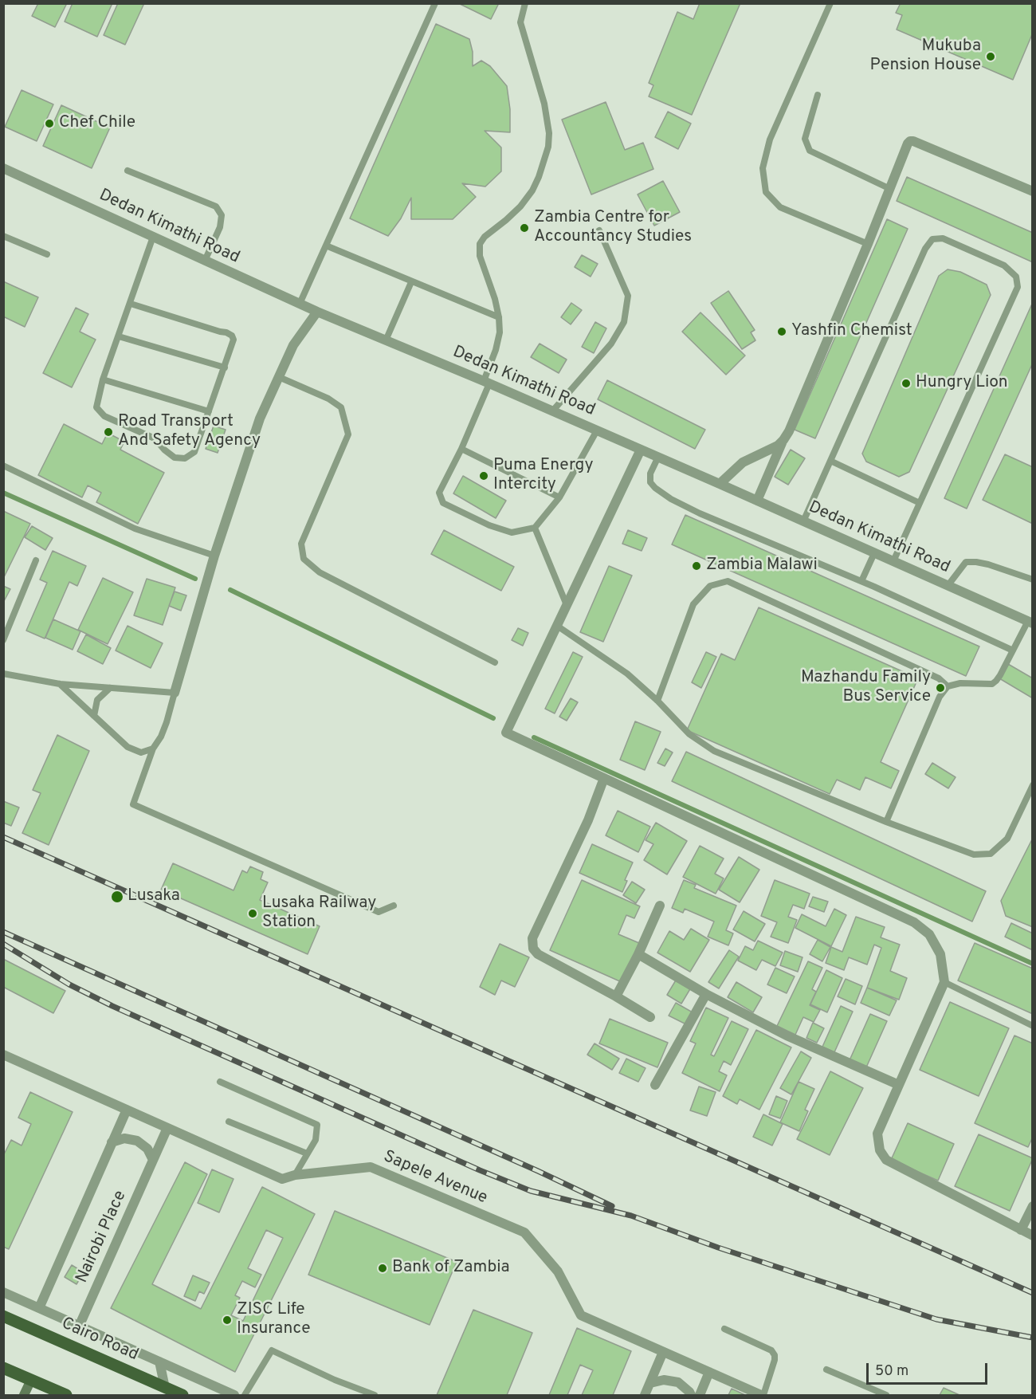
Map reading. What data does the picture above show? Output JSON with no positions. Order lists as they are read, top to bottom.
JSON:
{
  "streets": {
    "main road": ["Cairo Road"],
    "street": ["Dedan Kimathi Road", "Sapele Avenue", "Nairobi Place"]
  },
  "crossings": [
    ["Sapele Avenue", "Nairobi Place"]
  ],
  "places": [
    "Mukuba Pension House",
    "Chef Chile",
    "Zambia Centre for Accountancy Studies",
    "Yashfin Chemist",
    "Hungry Lion",
    "Road Transport And Safety Agency",
    "Puma Energy Intercity",
    "Zambia Malawi",
    "Mazhandu Family Bus Service",
    "Lusaka",
    "Lusaka Railway Station",
    "Bank of Zambia",
    "ZISC Life Insurance"
  ],
  "scale_bar": "50 m"
}
